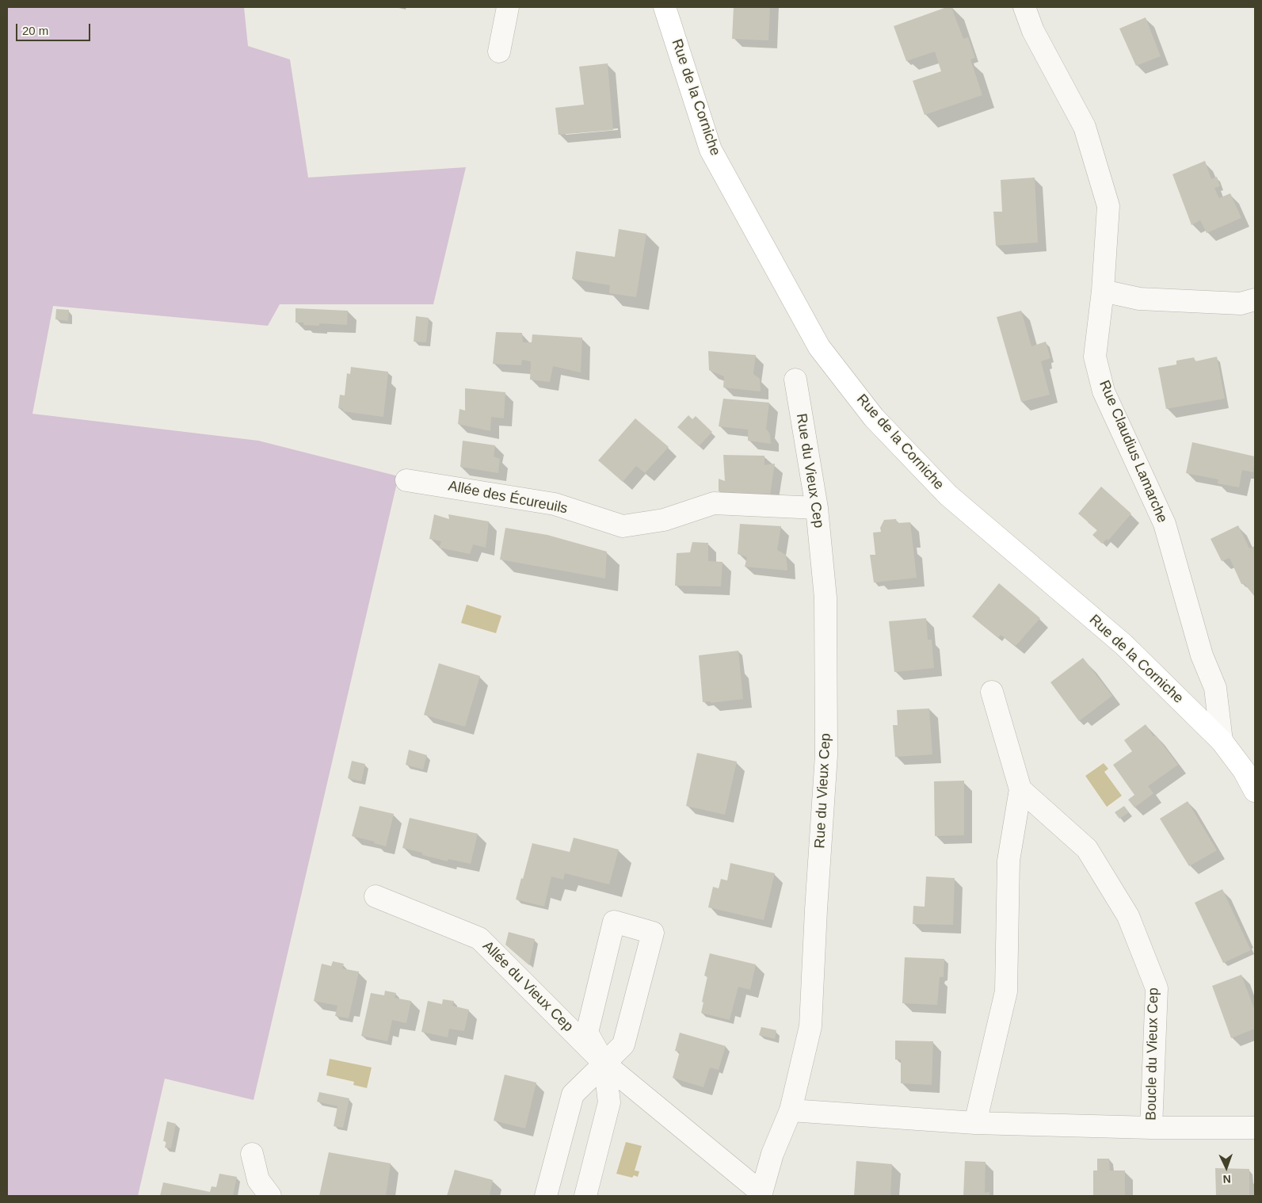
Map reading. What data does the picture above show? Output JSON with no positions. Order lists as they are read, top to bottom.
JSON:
{
  "streets": {
    "main road": ["Rue de la Corniche"],
    "street": [
      "Rue Claudius Lamarche",
      "Rue du Vieux Cep",
      "Allée des Écureuils",
      "Allée du Vieux Cep",
      "Boucle du Vieux Cep"
    ]
  },
  "crossings": [
    ["Rue de la Corniche", "Rue Claudius Lamarche"],
    ["Rue du Vieux Cep", "Allée des Écureuils"],
    ["Rue du Vieux Cep", "Allée du Vieux Cep"],
    ["Rue du Vieux Cep", "Boucle du Vieux Cep"]
  ],
  "scale_bar": "20 m",
  "north": "bottom"
}
